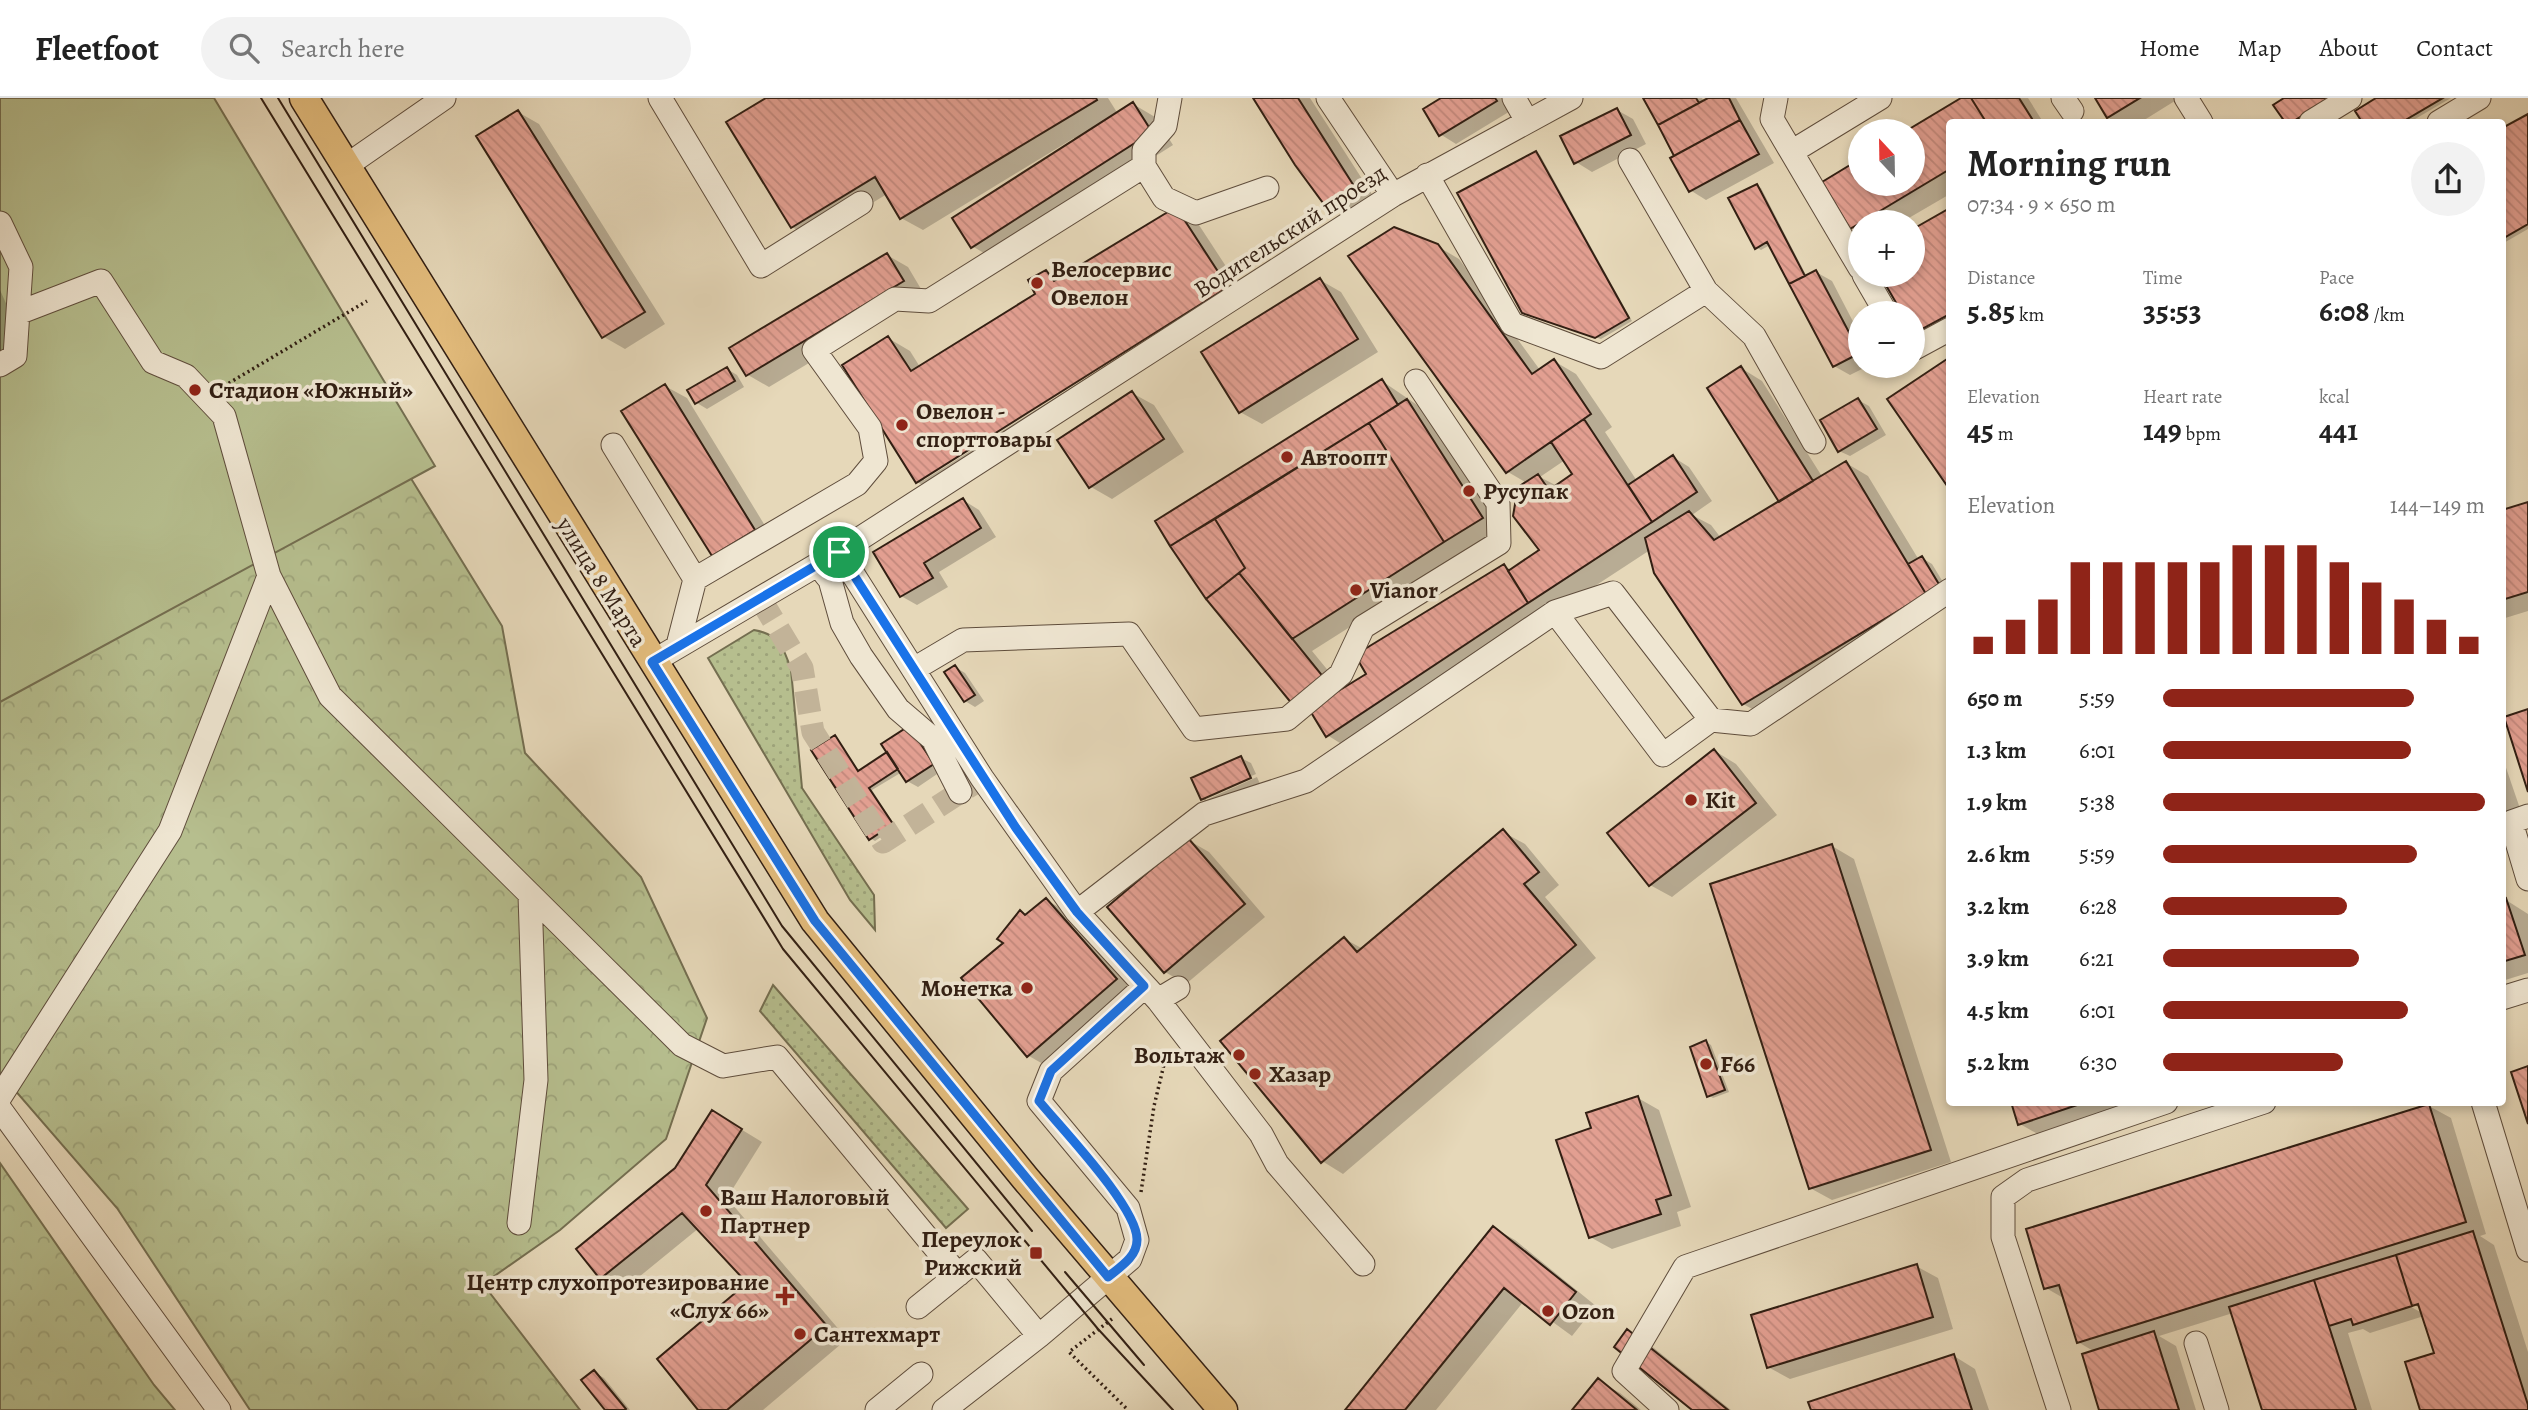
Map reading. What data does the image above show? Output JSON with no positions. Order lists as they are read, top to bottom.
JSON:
{
  "streets": {
    "main road": ["улица 8 Марта"],
    "street": ["Водительский проезд"]
  },
  "crossings": [
    ["Водительский проезд", "улица 8 Марта"]
  ],
  "places": {
    "other": [
      "Велосервис Овелон",
      "Стадион «Южный»",
      "Овелон - спорттовары",
      "Автоопт",
      "Русупак",
      "Vianor",
      "Kit",
      "Монетка",
      "Вольтаж",
      "F66",
      "Хазар",
      "Ваш Налоговый Партнер",
      "Ozon",
      "Сантехмарт"
    ],
    "transit": ["Переулок Рижский"],
    "health": ["Центр слухопротезирование «Слух 66»"]
  },
  "north": "top",
  "page": {
    "header": "Fleetfoot",
    "search": "Search here",
    "nav": [
      "Home",
      "Map",
      "About",
      "Contact"
    ],
    "map_buttons": ["+", "−"],
    "heading": ["Morning run", "07:34 · 9 × 650 m"],
    "stats": [
      ["Distance", "5.85 km"],
      ["Time", "35:53"],
      ["Pace", "6:08 /km"],
      ["Elevation", "45 m"],
      ["Heart rate", "149 bpm"],
      ["kcal", "441"]
    ],
    "chart": ["Elevation", "144–149 m"],
    "list": [
      {
        "name": "650 m",
        "note": "5:59"
      },
      {
        "name": "1.3 km",
        "note": "6:01"
      },
      {
        "name": "1.9 km",
        "note": "5:38"
      },
      {
        "name": "2.6 km",
        "note": "5:59"
      },
      {
        "name": "3.2 km",
        "note": "6:28"
      },
      {
        "name": "3.9 km",
        "note": "6:21"
      },
      {
        "name": "4.5 km",
        "note": "6:01"
      },
      {
        "name": "5.2 km",
        "note": "6:30"
      }
    ]
  }
}
